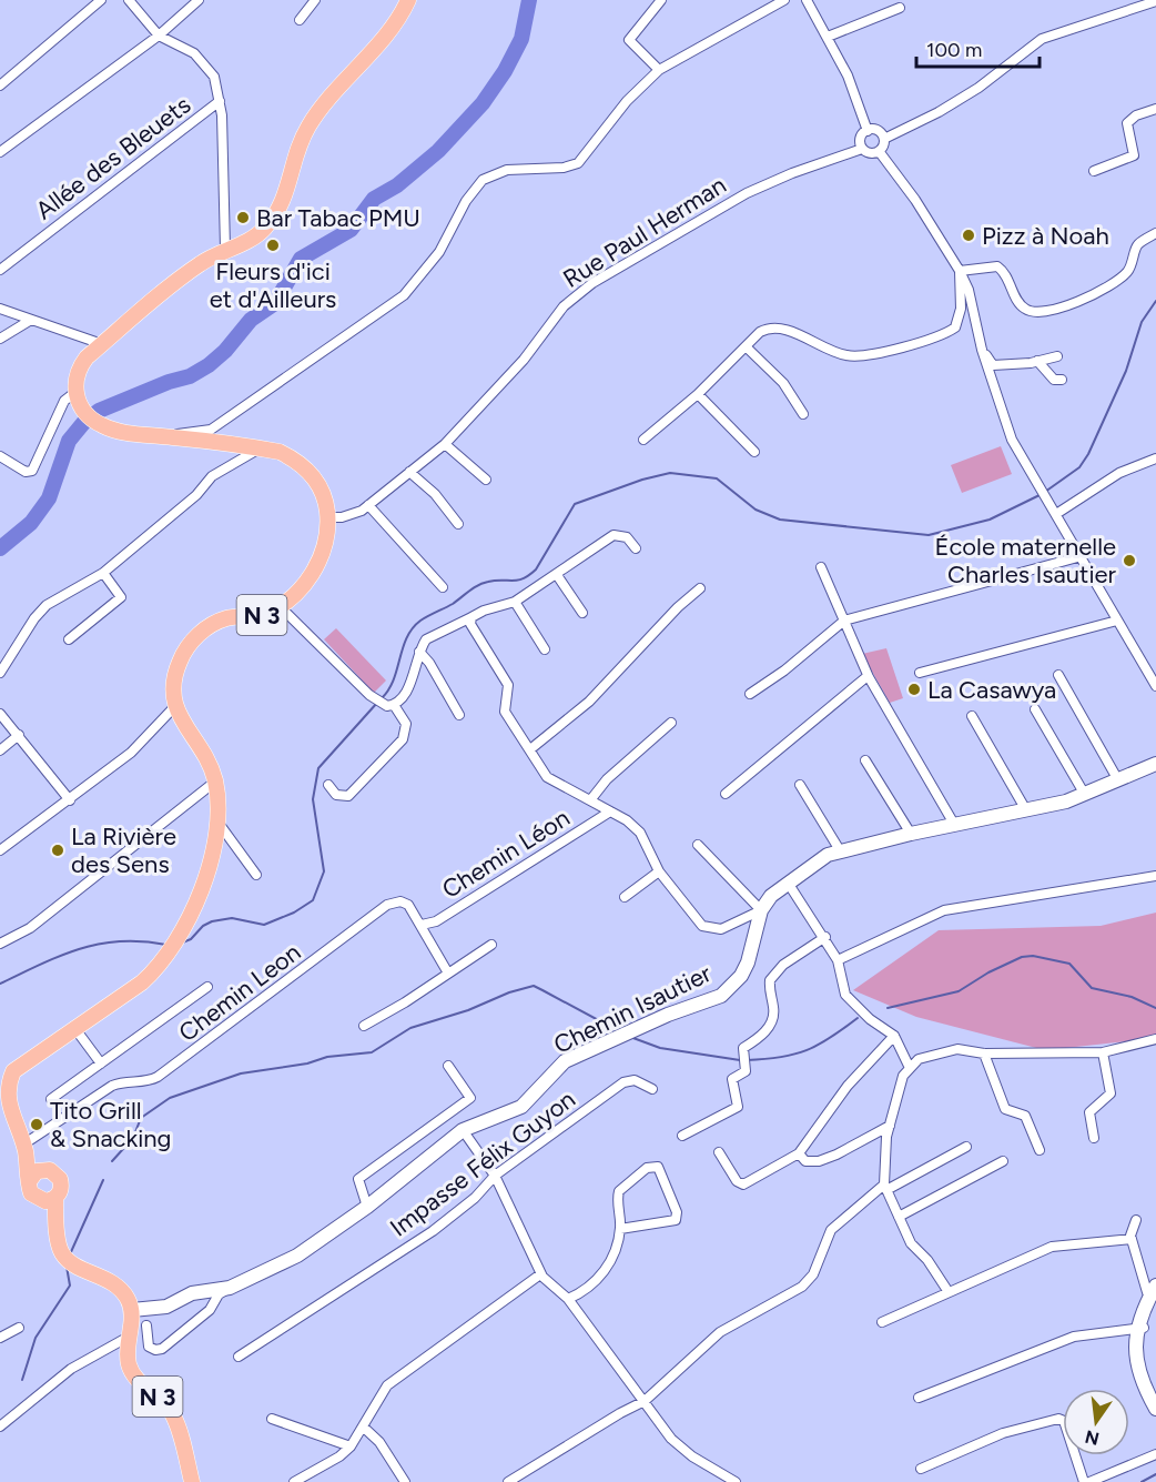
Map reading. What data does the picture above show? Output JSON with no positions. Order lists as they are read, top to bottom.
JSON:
{
  "streets": {
    "main road": ["N 3", "Chemin Isautier"],
    "street": [
      "Allée des Bleuets",
      "Rue Paul Herman",
      "Chemin Léon",
      "Chemin Leon",
      "Impasse Félix Guyon"
    ]
  },
  "crossings": [
    ["Rue Paul Herman", "N 3"],
    ["N 3", "Chemin Isautier"],
    ["Chemin Léon", "Chemin Leon"],
    ["Chemin Léon", "Chemin Isautier"]
  ],
  "places": [
    "Bar Tabac PMU",
    "Pizz à Noah",
    "Fleurs d'ici et d'Ailleurs",
    "École maternelle Charles Isautier",
    "La Casawya",
    "La Rivière des Sens",
    "Tito Grill & Snacking"
  ],
  "scale_bar": "100 m",
  "north": "bottom"
}
